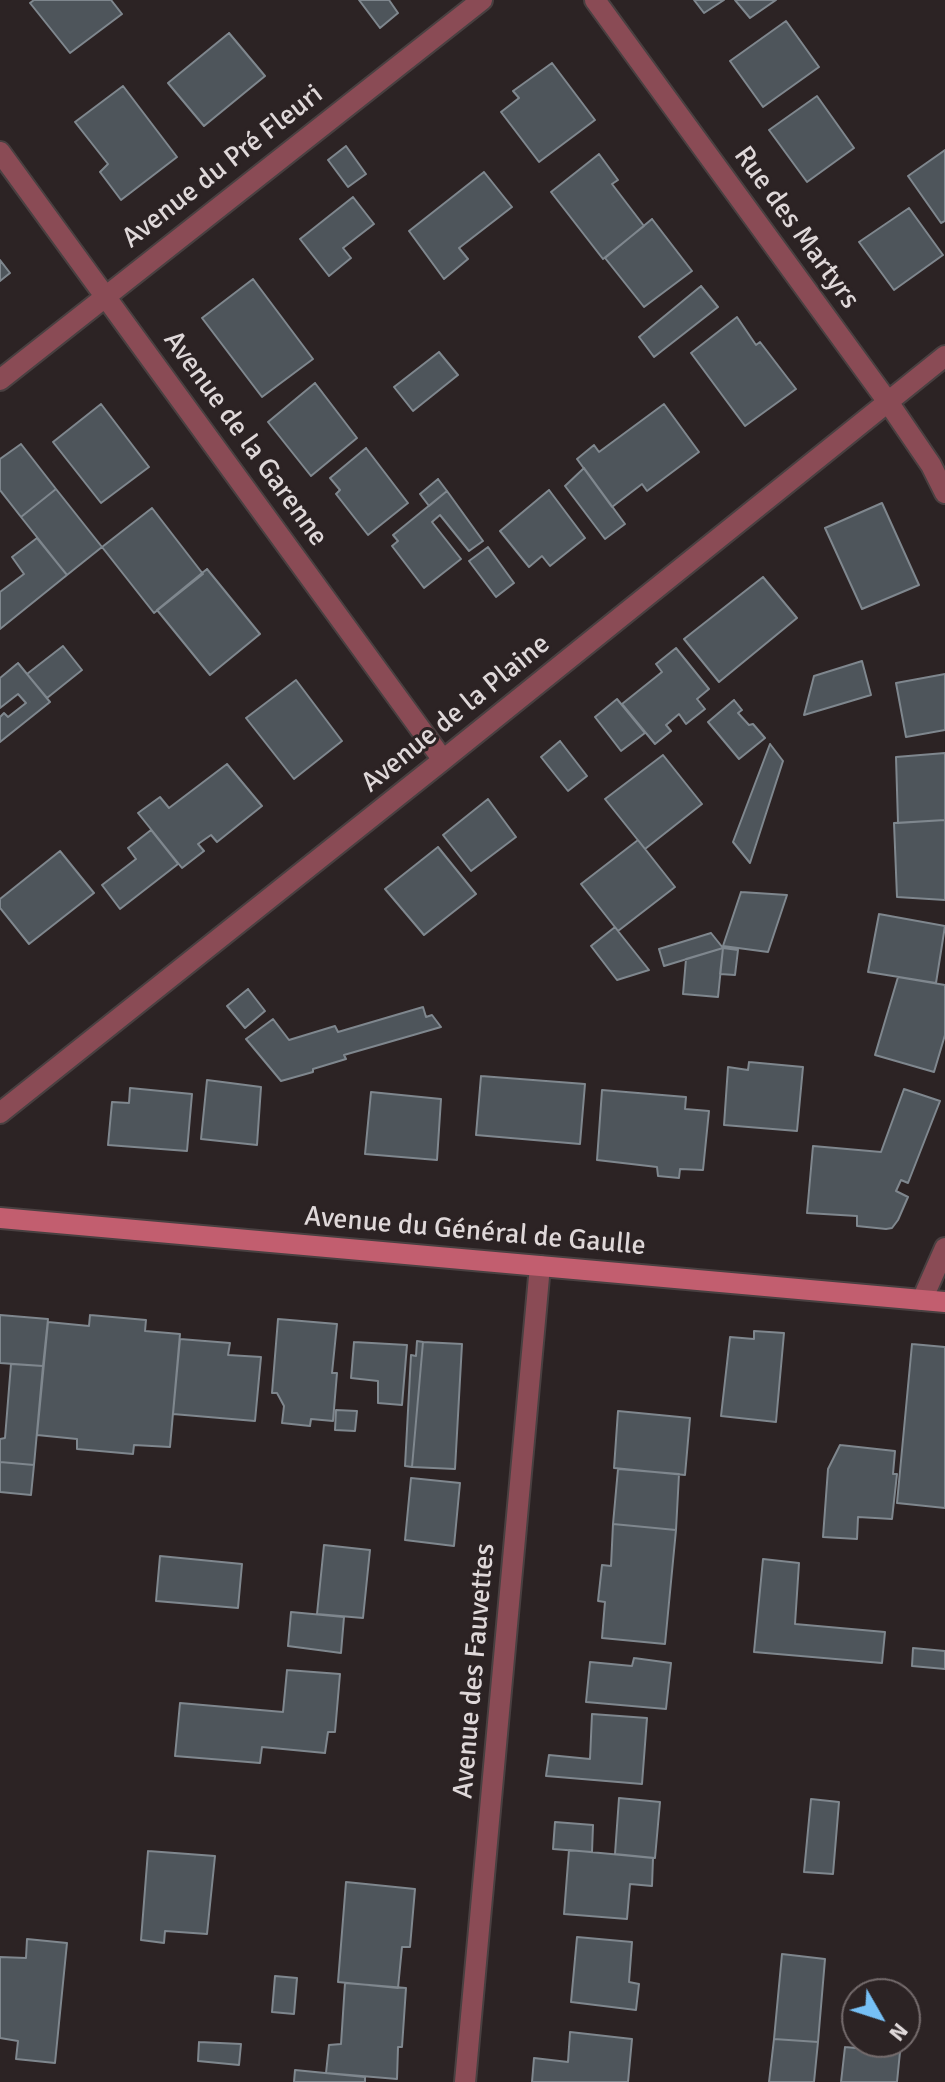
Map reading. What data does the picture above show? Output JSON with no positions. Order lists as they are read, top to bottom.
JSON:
{
  "streets": {
    "street": [
      "Avenue du Pré Fleuri",
      "Rue des Martyrs",
      "Avenue de la Garenne",
      "Avenue de la Plaine",
      "Avenue du Général de Gaulle",
      "Avenue des Fauvettes"
    ]
  },
  "crossings": [
    ["Avenue du Pré Fleuri", "Avenue de la Garenne"],
    ["Rue des Martyrs", "Avenue de la Plaine"],
    ["Avenue de la Garenne", "Avenue de la Plaine"],
    ["Avenue du Général de Gaulle", "Avenue des Fauvettes"]
  ],
  "north": "bottom right"
}
